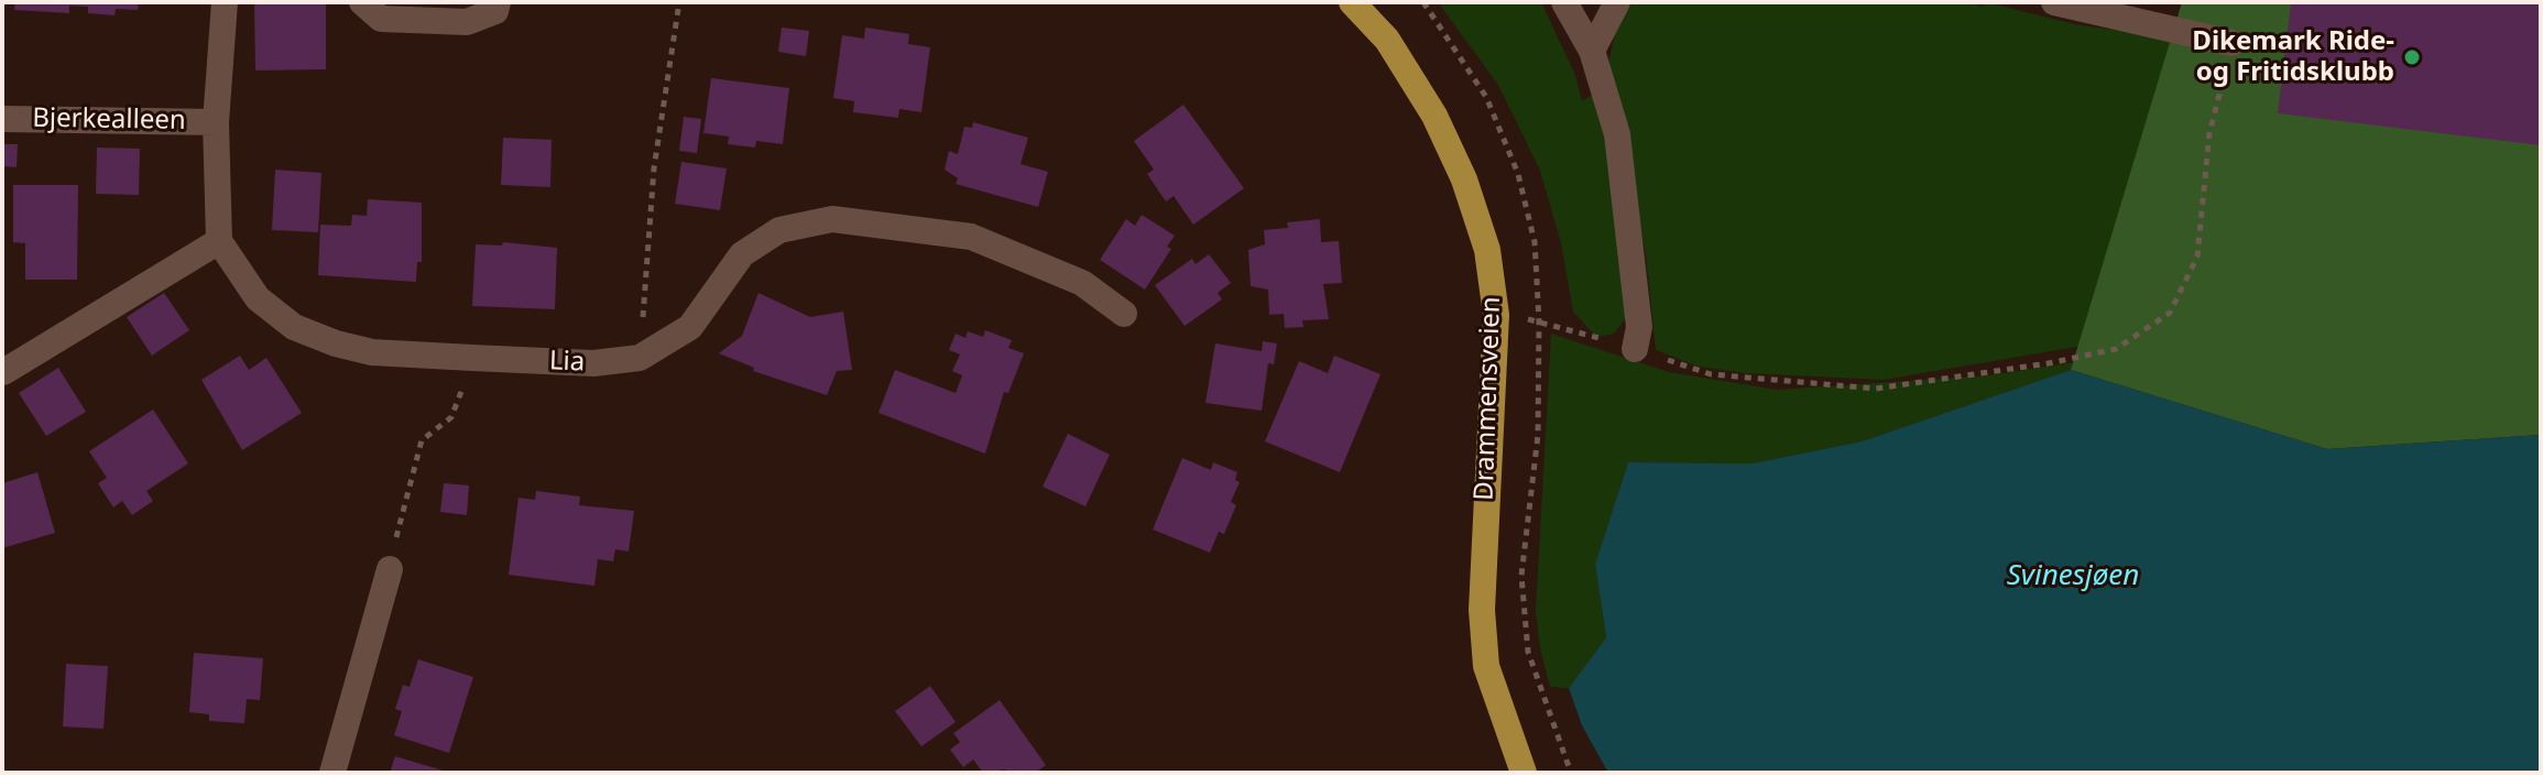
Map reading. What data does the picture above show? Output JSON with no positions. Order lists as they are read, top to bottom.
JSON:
{
  "streets": {
    "main road": ["Drammensveien"],
    "street": ["Bjerkealleen", "Lia"]
  },
  "water": ["Svinesjøen"],
  "places": ["Dikemark Ride- og Fritidsklubb"]
}
